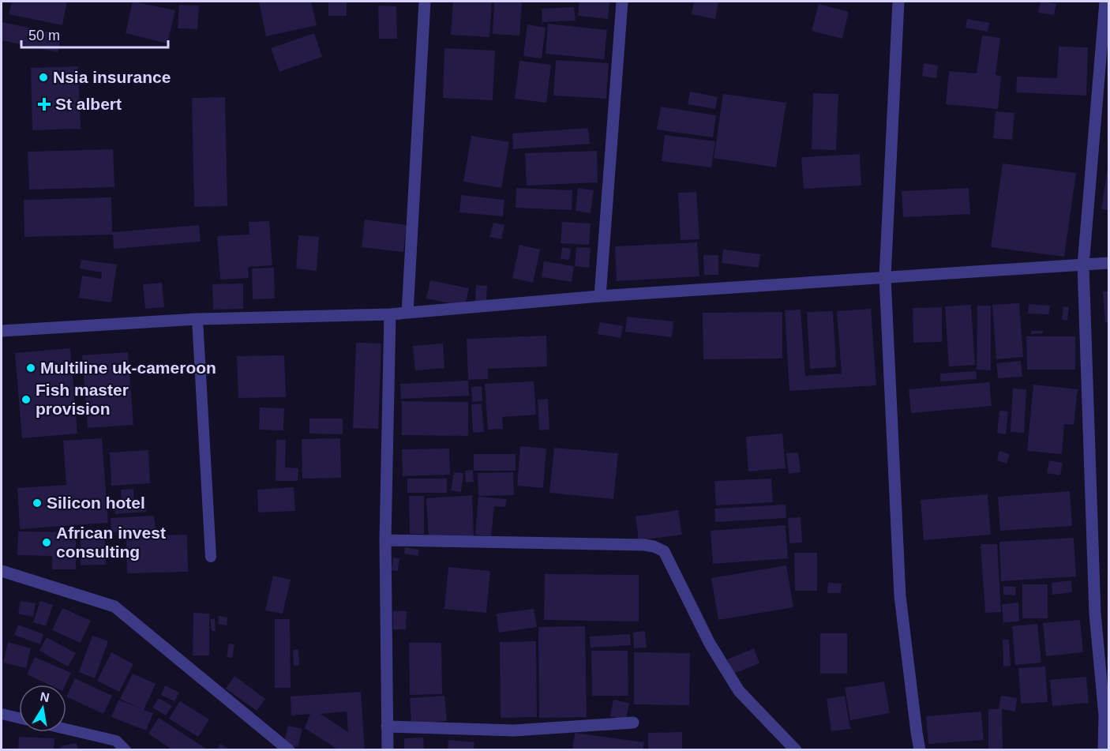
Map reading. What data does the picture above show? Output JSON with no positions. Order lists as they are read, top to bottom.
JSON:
{
  "places": {
    "other": [
      "Nsia insurance",
      "Multiline uk-cameroon",
      "Fish master provision",
      "Silicon hotel",
      "African invest consulting"
    ],
    "health": ["St albert"]
  },
  "scale_bar": "50 m",
  "north": "top"
}
